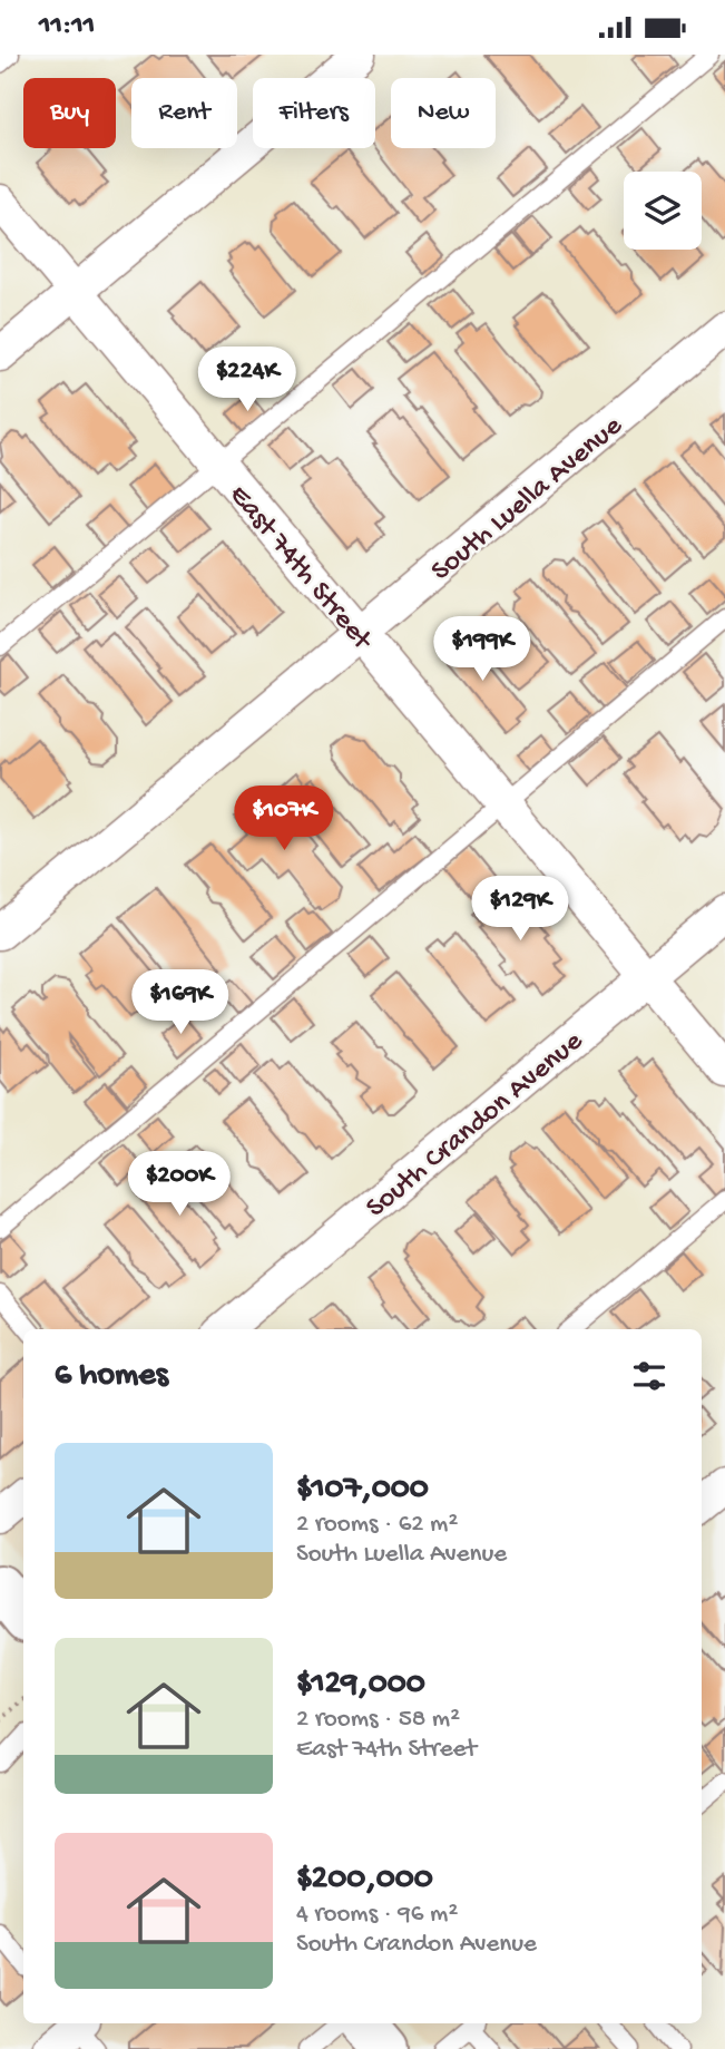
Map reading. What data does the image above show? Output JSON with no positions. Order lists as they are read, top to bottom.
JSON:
{
  "streets": {
    "street": ["South Luella Avenue", "East 74th Street", "South Crandon Avenue"]
  },
  "crossings": [
    ["South Luella Avenue", "East 74th Street"],
    ["East 74th Street", "South Crandon Avenue"]
  ],
  "page": {
    "status": "11:11",
    "chip": [
      "Buy",
      "Rent",
      "Filters",
      "New"
    ],
    "price": [
      "$224K",
      "$199K",
      "$107K",
      "$129K",
      "$169K",
      "$200K"
    ],
    "heading": "6 homes",
    "list": [
      {
        "name": "$107,000",
        "note": "2 rooms · 62 m² · South Luella Avenue"
      },
      {
        "name": "$129,000",
        "note": "2 rooms · 58 m² · East 74th Street"
      },
      {
        "name": "$200,000",
        "note": "4 rooms · 96 m² · South Crandon Avenue"
      }
    ]
  }
}
